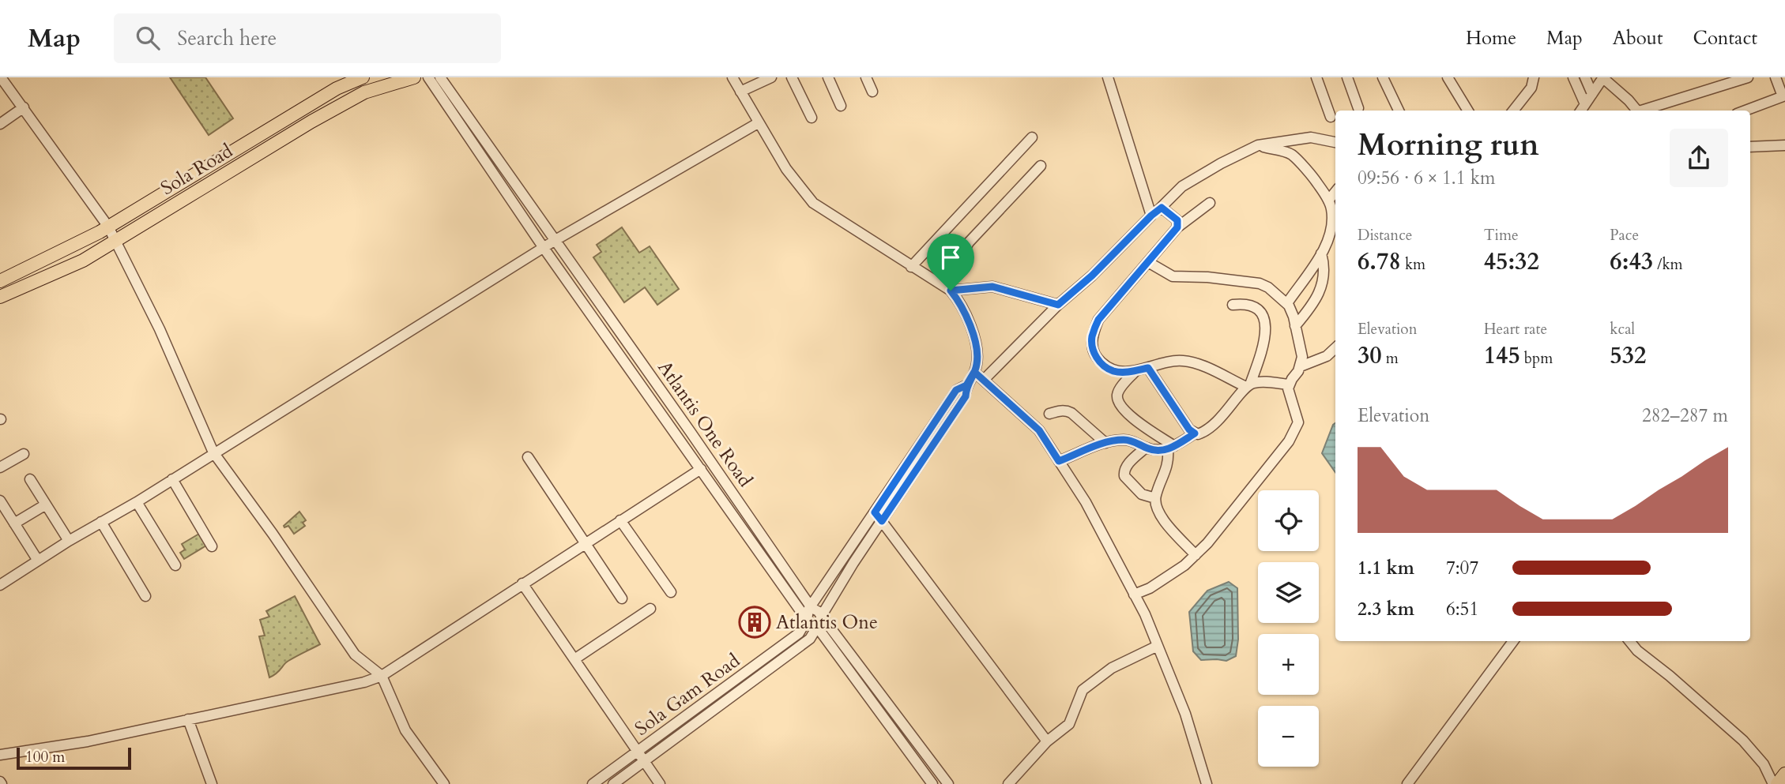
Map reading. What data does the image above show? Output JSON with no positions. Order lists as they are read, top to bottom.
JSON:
{
  "streets": {
    "main road": ["Sola Road"],
    "street": ["Atlantis One Road", "Sola Gam Road"]
  },
  "crossings": [
    ["Atlantis One Road", "Sola Gam Road"]
  ],
  "places": {
    "building": ["Atlantis One"]
  },
  "scale_bar": "100 m",
  "page": {
    "header": "Map",
    "search": "Search here",
    "nav": [
      "Home",
      "Map",
      "About",
      "Contact"
    ],
    "heading": ["Morning run", "09:56 · 6 × 1.1 km"],
    "stats": [
      ["Distance", "6.78 km"],
      ["Time", "45:32"],
      ["Pace", "6:43 /km"],
      ["Elevation", "30 m"],
      ["Heart rate", "145 bpm"],
      ["kcal", "532"]
    ],
    "chart": ["Elevation", "282–287 m"],
    "map_buttons": ["+", "−"],
    "list": [
      {
        "name": "1.1 km",
        "note": "7:07"
      },
      {
        "name": "2.3 km",
        "note": "6:51"
      }
    ],
    "scale": "100 m"
  }
}
